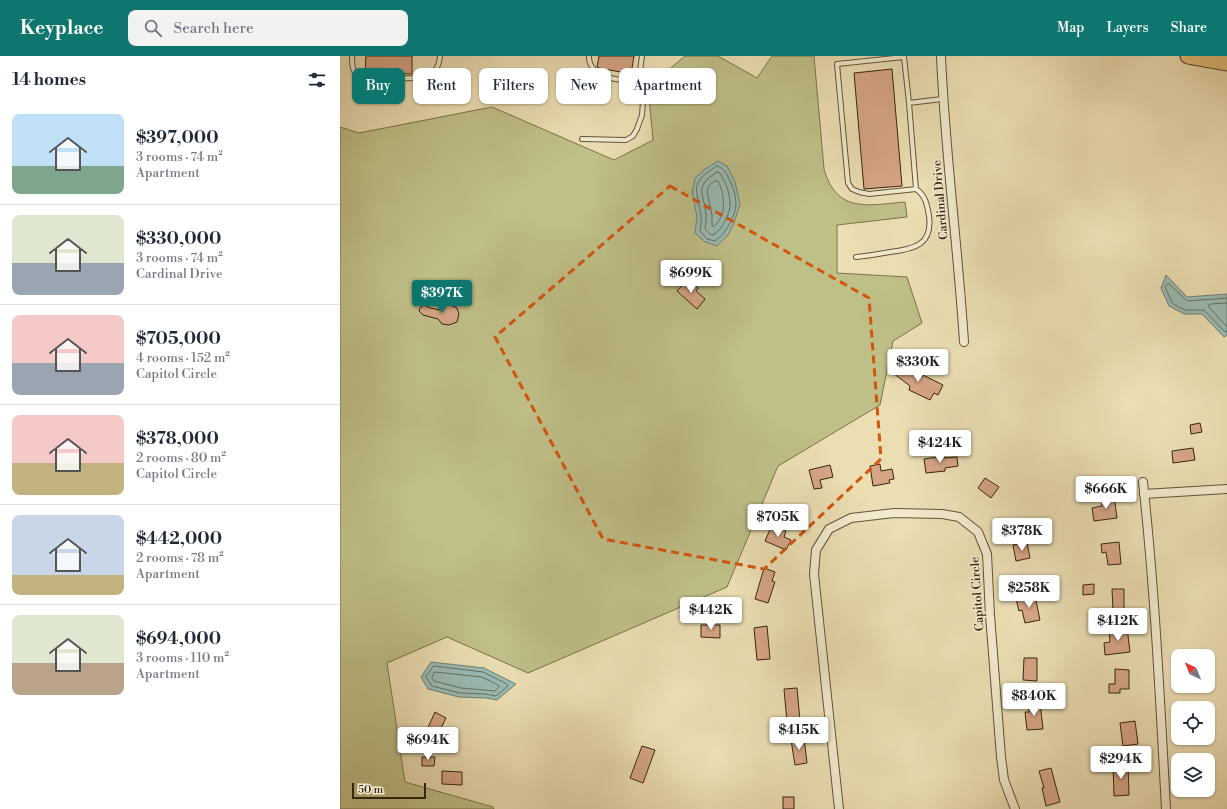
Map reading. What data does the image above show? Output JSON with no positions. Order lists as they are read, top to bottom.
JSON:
{
  "streets": {
    "street": ["Cardinal Drive", "Capitol Circle"]
  },
  "scale_bar": "50 m",
  "north": "top left",
  "page": {
    "header": "Keyplace",
    "search": "Search here",
    "nav": ["Map", "Layers", "Share"],
    "heading": "14 homes",
    "chip": [
      "Buy",
      "Rent",
      "Filters",
      "New",
      "Apartment"
    ],
    "list": [
      {
        "name": "$397,000",
        "note": "3 rooms · 74 m² · Apartment"
      },
      {
        "name": "$330,000",
        "note": "3 rooms · 74 m² · Cardinal Drive"
      },
      {
        "name": "$705,000",
        "note": "4 rooms · 152 m² · Capitol Circle"
      },
      {
        "name": "$378,000",
        "note": "2 rooms · 80 m² · Capitol Circle"
      },
      {
        "name": "$442,000",
        "note": "2 rooms · 78 m² · Apartment"
      },
      {
        "name": "$694,000",
        "note": "3 rooms · 110 m² · Apartment"
      }
    ],
    "price": [
      "$699K",
      "$397K",
      "$330K",
      "$424K",
      "$666K",
      "$705K",
      "$378K",
      "$258K",
      "$442K",
      "$412K",
      "$840K",
      "$415K",
      "$694K",
      "$294K"
    ],
    "scale": "50 m"
  }
}
